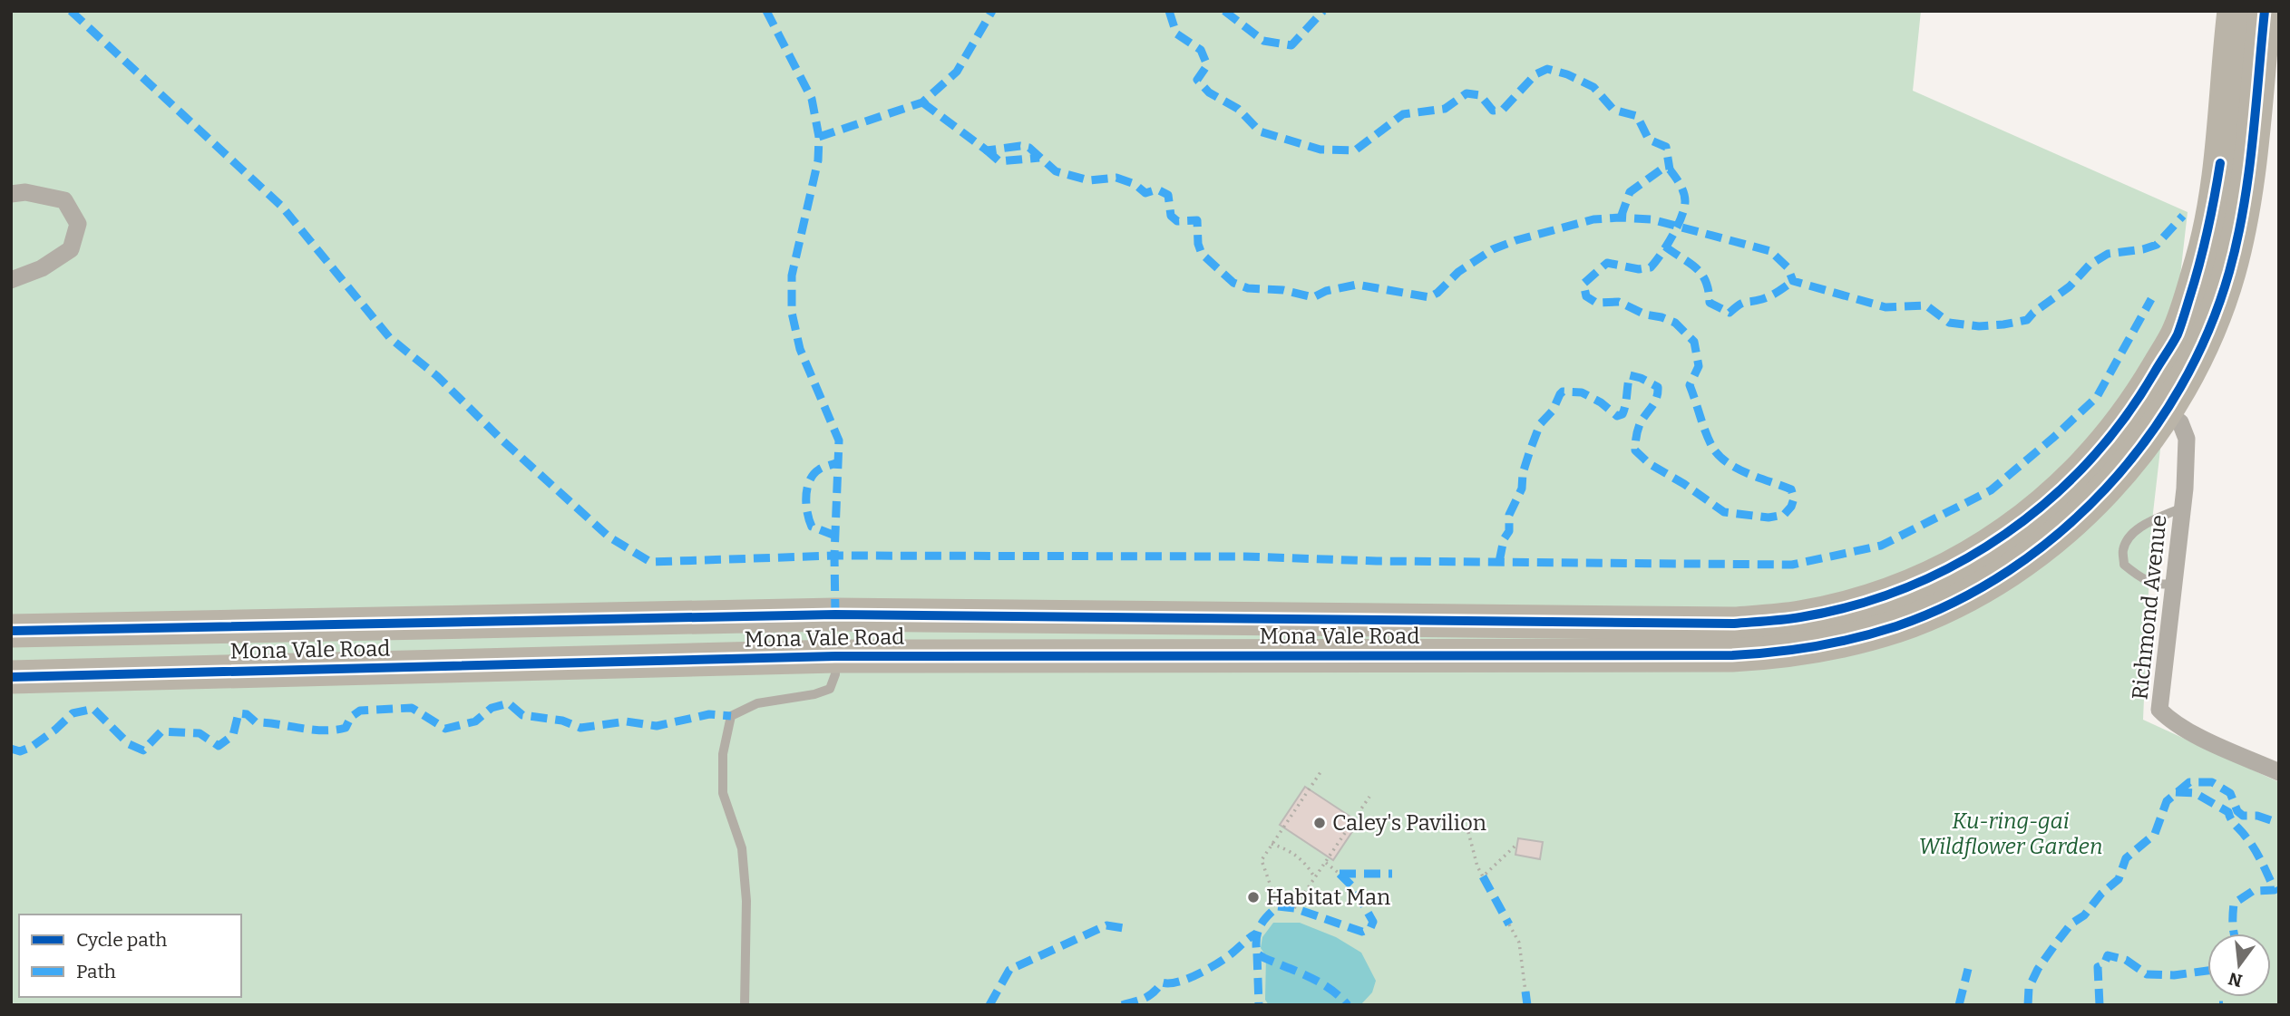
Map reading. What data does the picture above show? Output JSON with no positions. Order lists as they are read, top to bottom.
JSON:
{
  "streets": {
    "highway": ["Mona Vale Road"],
    "street": ["Richmond Avenue"]
  },
  "crossings": [
    ["Richmond Avenue", "Mona Vale Road"]
  ],
  "parks": ["Ku-ring-gai Wildflower Garden"],
  "places": ["Caley's Pavilion", "Habitat Man"],
  "legend": ["Cycle path", "Path"],
  "north": "bottom"
}
